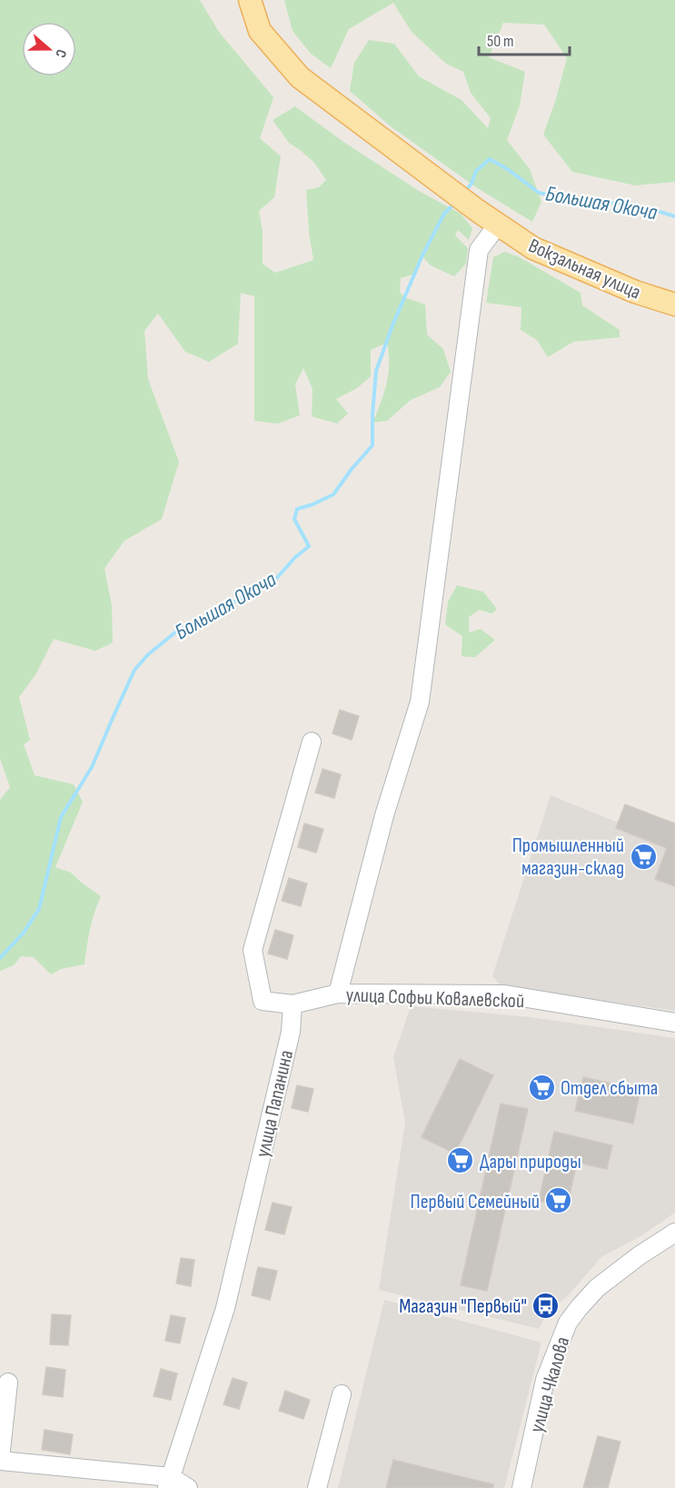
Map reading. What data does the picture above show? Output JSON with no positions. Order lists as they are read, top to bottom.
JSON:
{
  "streets": {
    "main road": ["Вокзальная улица"],
    "street": ["улица Софьи Ковалевской", "улица Папанина", "улица Чкалова"]
  },
  "crossings": [
    ["улица Софьи Ковалевской", "улица Папанина"]
  ],
  "water": ["Большая Окоча"],
  "places": {
    "supermarket": [
      "Промышленный магазин-склад",
      "Отдел сбыта",
      "Дары природы",
      "Первый Семейный"
    ],
    "bus stop": ["Магазин \"Первый\""]
  },
  "scale_bar": "50 m",
  "north": "right"
}
